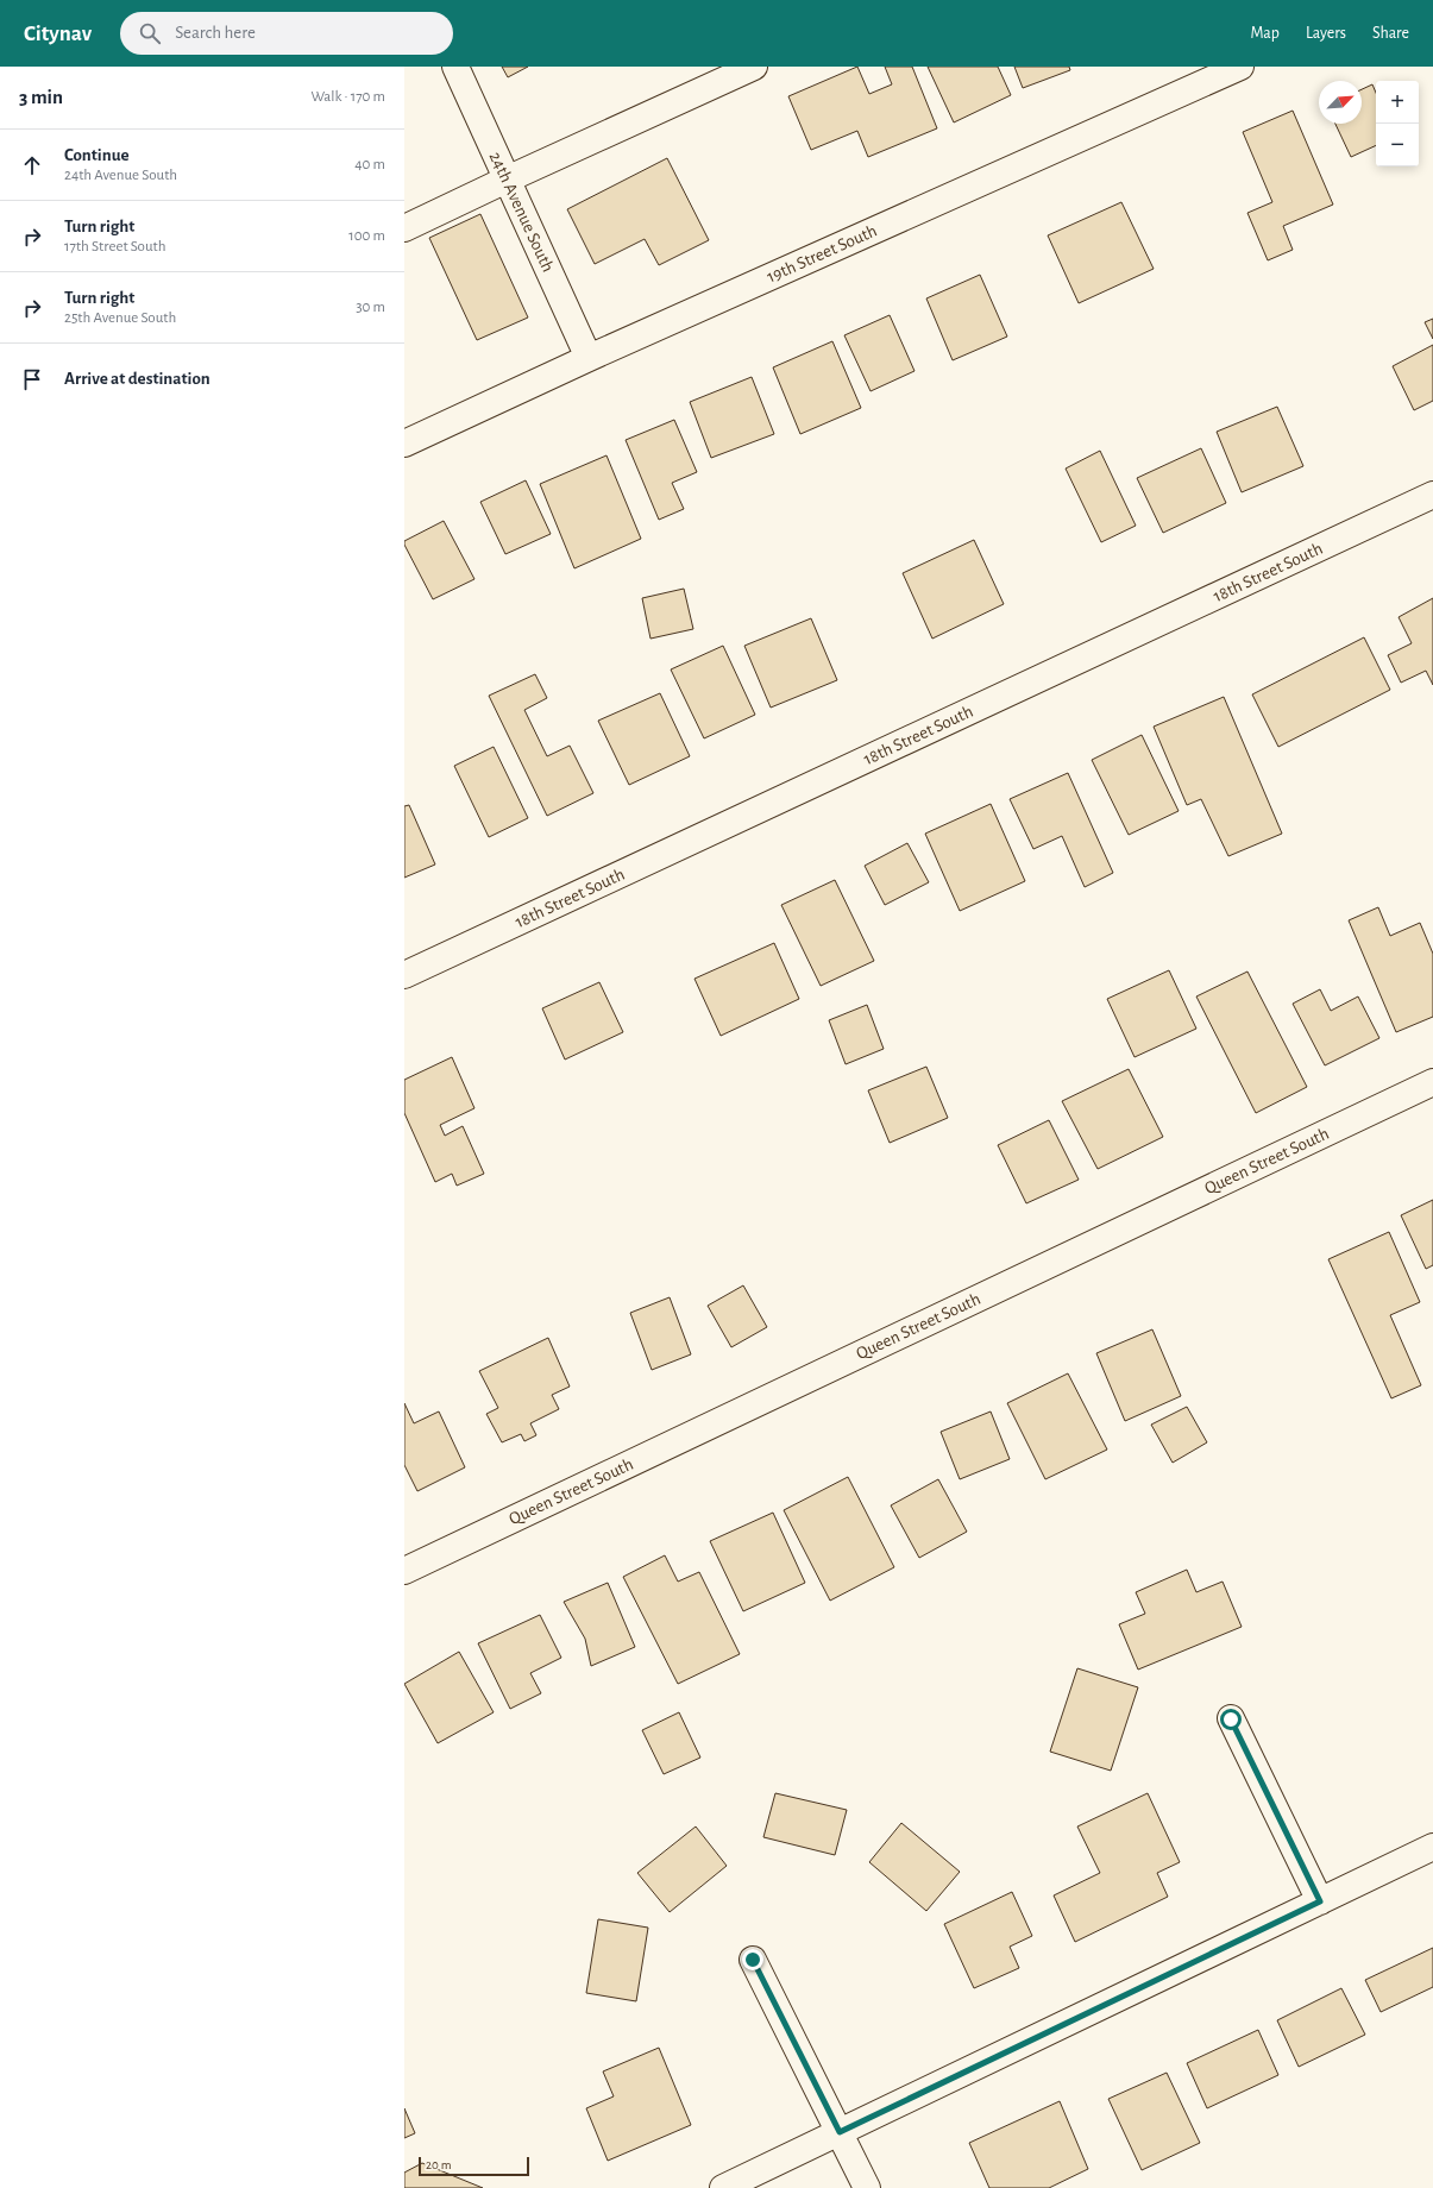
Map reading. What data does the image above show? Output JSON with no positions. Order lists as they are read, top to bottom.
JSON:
{
  "streets": {
    "street": [
      "24th Avenue South",
      "19th Street South",
      "18th Street South",
      "Queen Street South"
    ]
  },
  "crossings": [
    ["24th Avenue South", "19th Street South"]
  ],
  "scale_bar": "20 m",
  "north": "top right",
  "page": {
    "header": "Citynav",
    "search": "Search here",
    "nav": ["Map", "Layers", "Share"],
    "heading": ["3 min", "Walk · 170 m"],
    "map_buttons": ["+", "−"],
    "list": [
      ["Continue", "24th Avenue South", "40 m"],
      ["Turn right", "17th Street South", "100 m"],
      ["Turn right", "25th Avenue South", "30 m"],
      "Arrive at destination"
    ],
    "scale": "20 m"
  }
}
